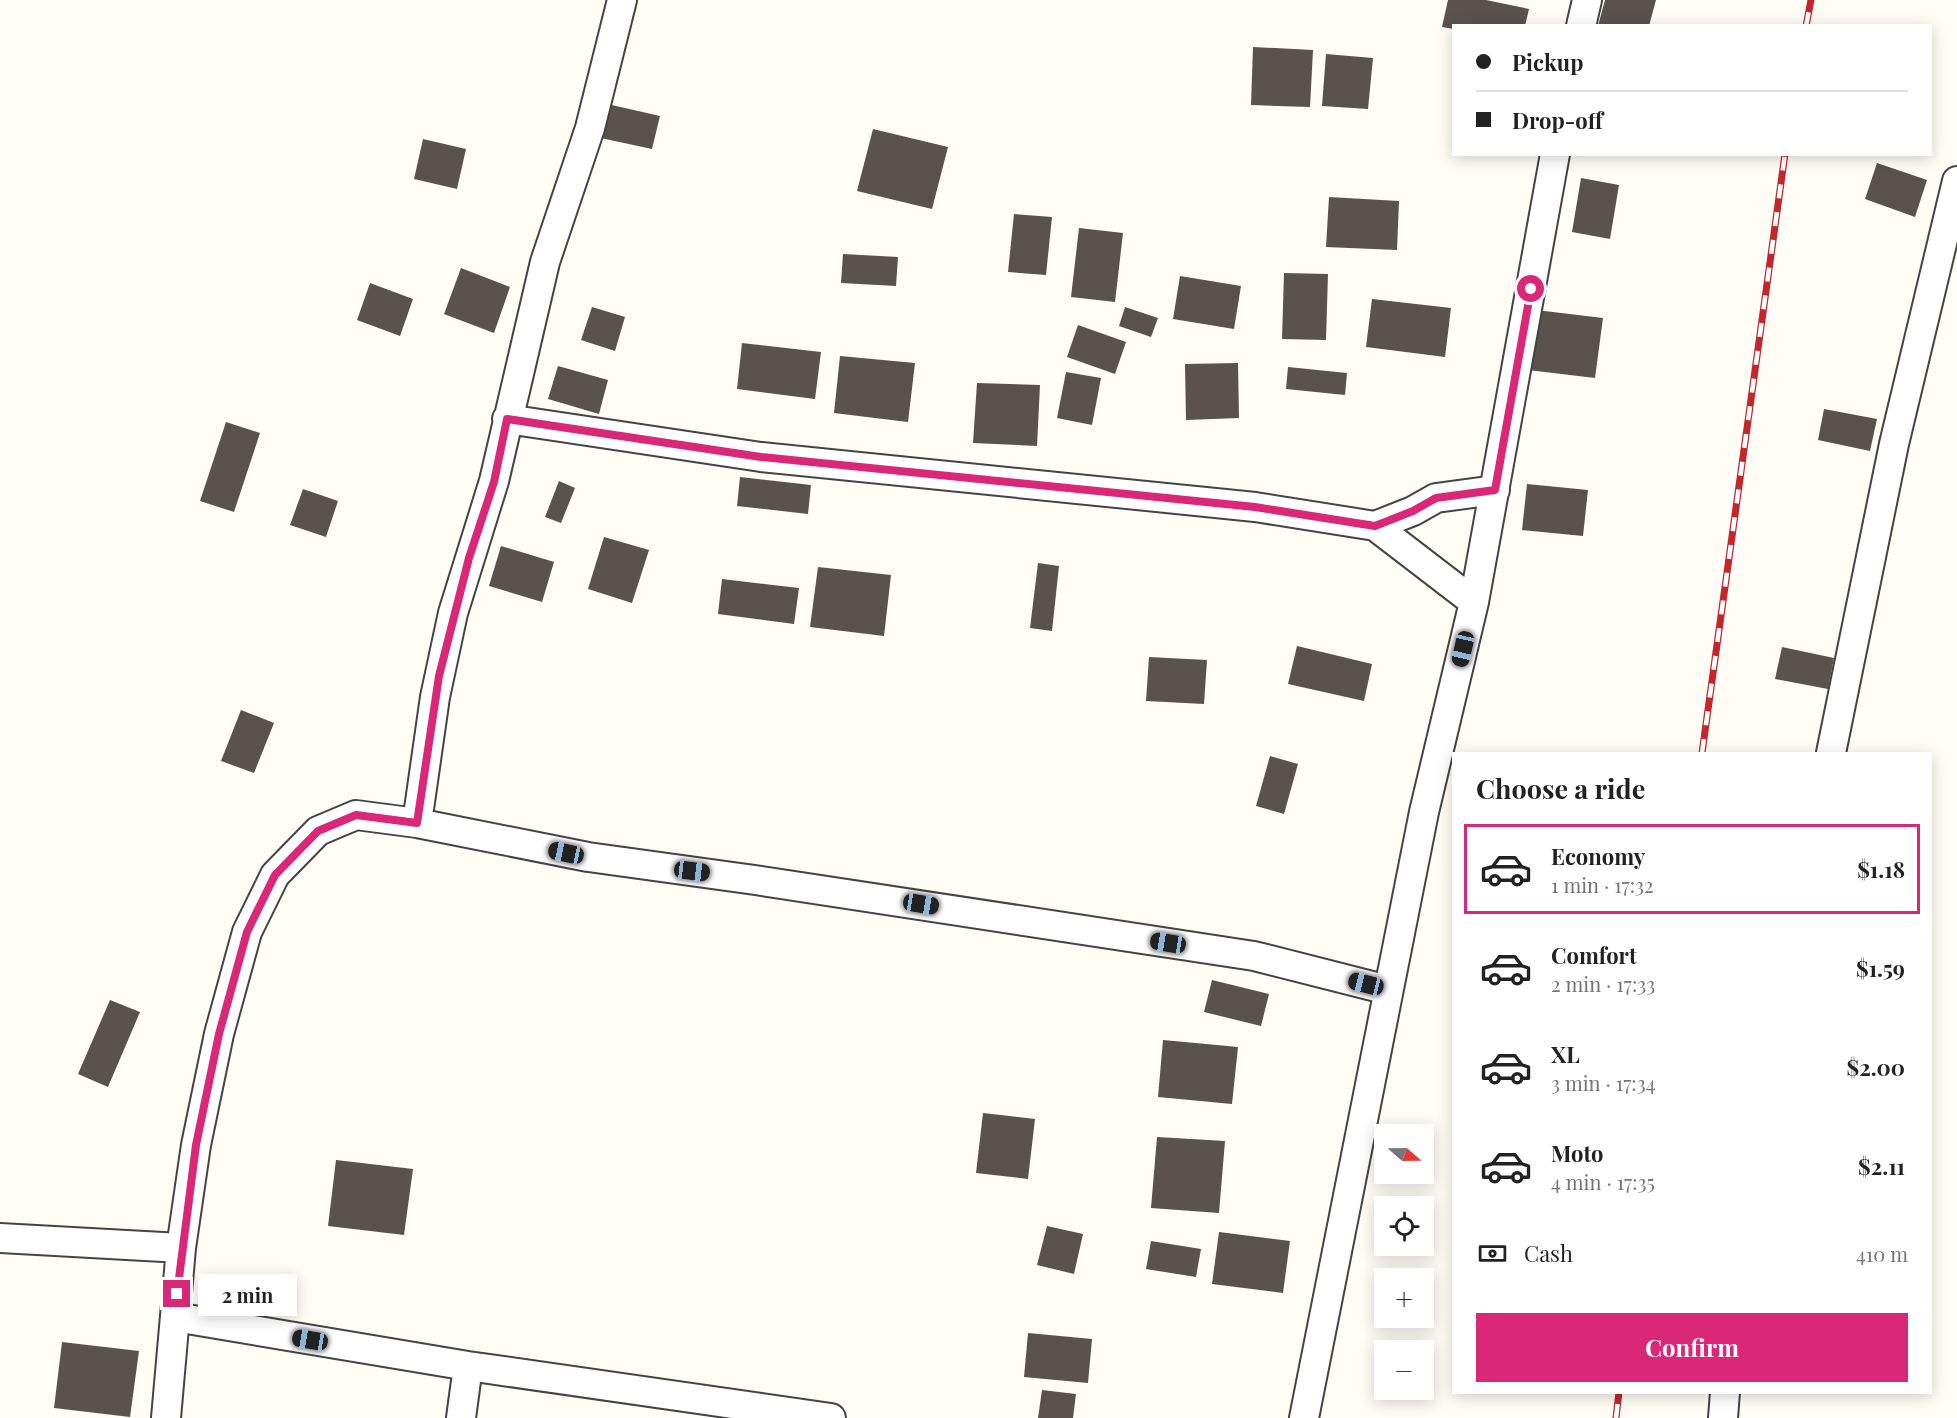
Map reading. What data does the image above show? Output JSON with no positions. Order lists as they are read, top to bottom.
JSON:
{
  "north": "right",
  "page": {
    "banner": ["Pickup", "Drop-off"],
    "heading": "Choose a ride",
    "list": [
      {
        "name": "Economy",
        "note": "1 min · 17:32",
        "value": "$1.18"
      },
      {
        "name": "Comfort",
        "note": "2 min · 17:33",
        "value": "$1.59"
      },
      {
        "name": "XL",
        "note": "3 min · 17:34",
        "value": "$2.00"
      },
      {
        "name": "Moto",
        "note": "4 min · 17:35",
        "value": "$2.11"
      }
    ],
    "map_buttons": ["+", "−"],
    "pay": ["Cash", "410 m"],
    "bubble": "2 min",
    "buttons": "Confirm"
  }
}
